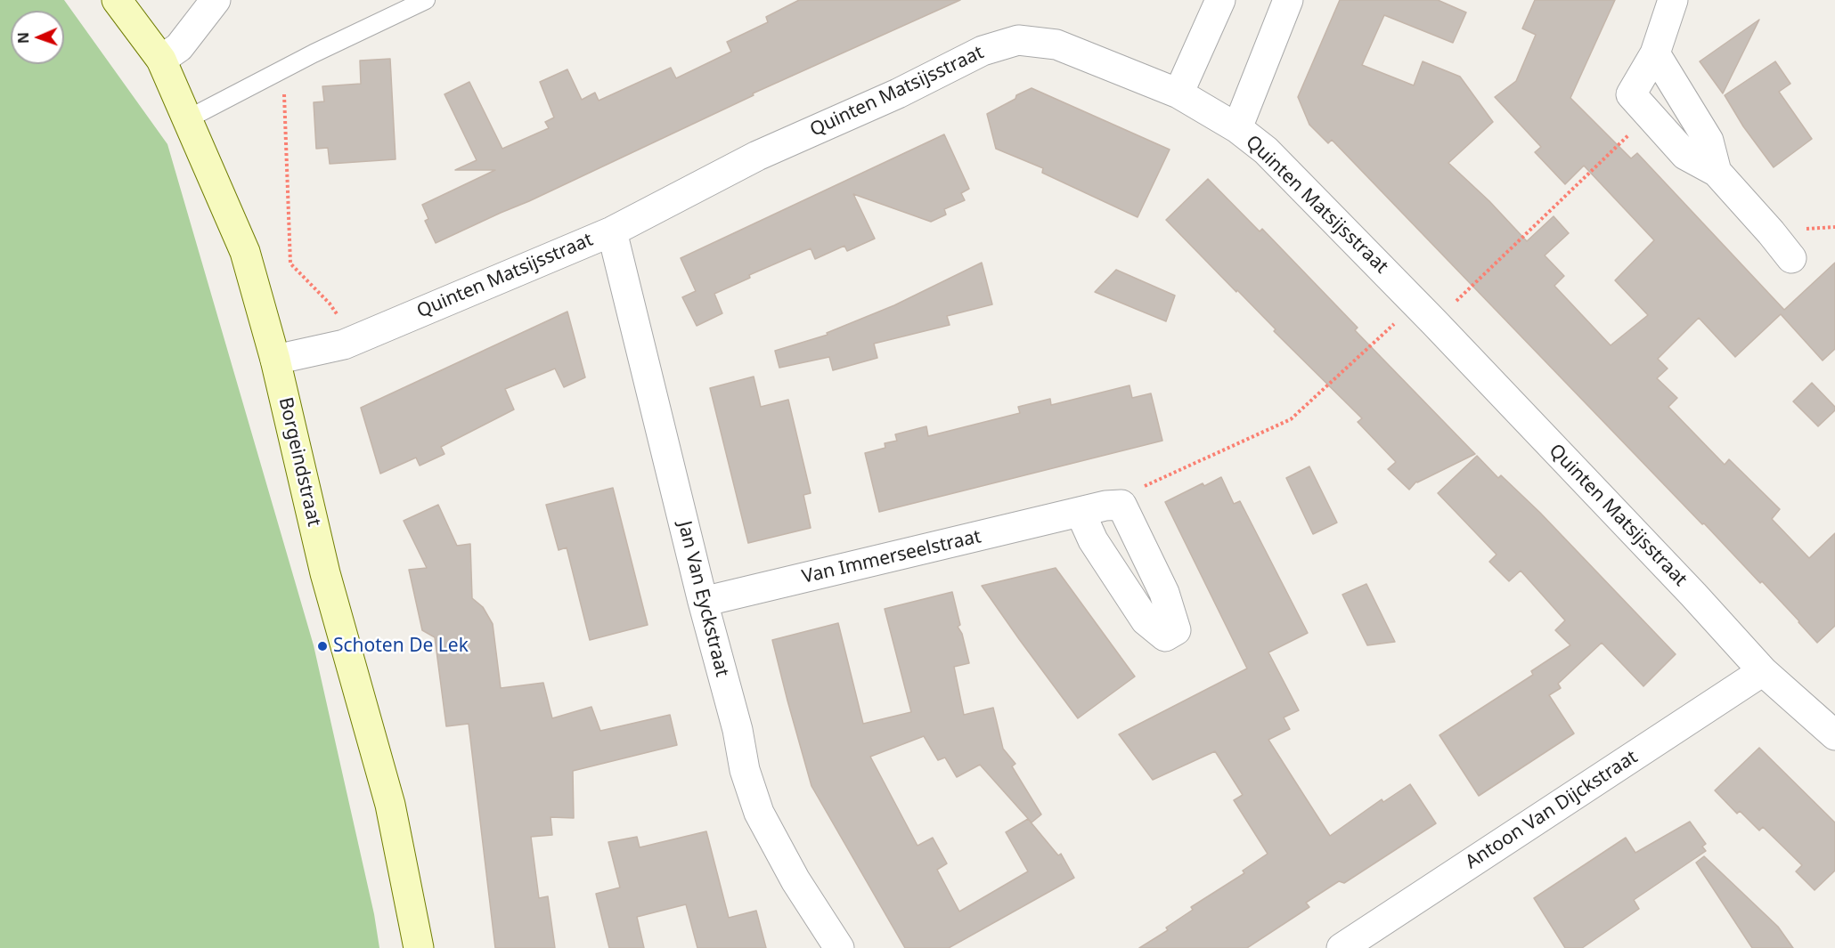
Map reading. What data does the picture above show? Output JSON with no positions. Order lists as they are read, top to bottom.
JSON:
{
  "streets": {
    "street": [
      "Quinten Matsijsstraat",
      "Borgeindstraat",
      "Van Immerseelstraat",
      "Jan Van Eyckstraat",
      "Antoon Van Dijckstraat"
    ]
  },
  "crossings": [
    ["Quinten Matsijsstraat", "Borgeindstraat"],
    ["Quinten Matsijsstraat", "Jan Van Eyckstraat"],
    ["Quinten Matsijsstraat", "Antoon Van Dijckstraat"],
    ["Van Immerseelstraat", "Jan Van Eyckstraat"]
  ],
  "places": ["Schoten De Lek"],
  "north": "left"
}
